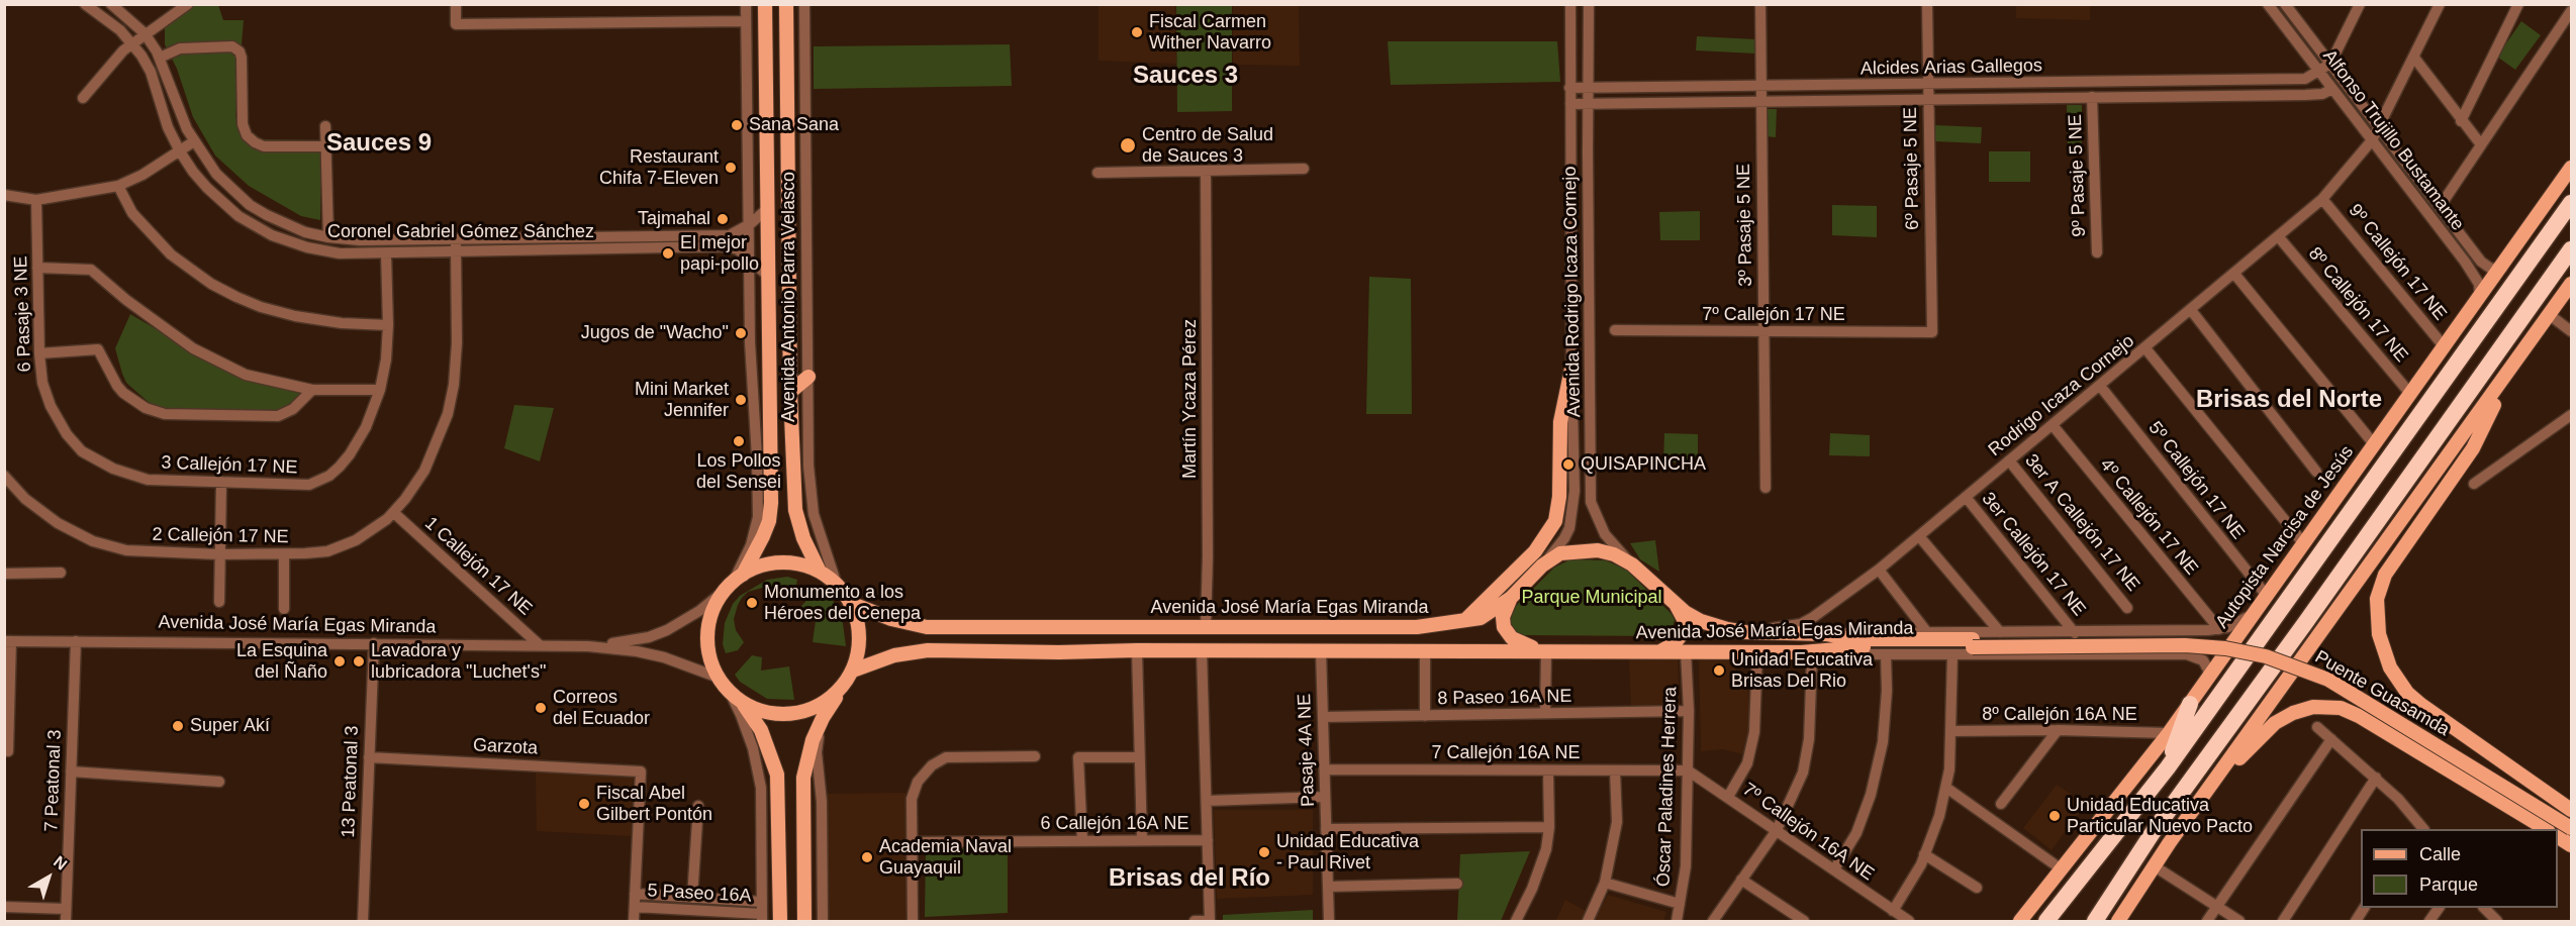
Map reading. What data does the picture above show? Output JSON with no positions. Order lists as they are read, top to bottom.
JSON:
{
  "streets": {
    "main road": [
      "Avenida Antonio Parra Velasco",
      "Autopista Narcisa de Jesús",
      "Avenida José María Egas Miranda",
      "Puente Guasamda"
    ],
    "street": [
      "Alcides Arias Gallegos",
      "Alfonso Trujillo Bustamante",
      "6º Pasaje 5 NE",
      "9º Pasaje 5 NE",
      "3º Pasaje 5 NE",
      "Coronel Gabriel Gómez Sánchez",
      "9º Callejón 17 NE",
      "Avenida Rodrigo Icaza Cornejo",
      "8º Callejón 17 NE",
      "6 Pasaje 3 NE",
      "7º Callejón 17 NE",
      "Rodrigo Icaza Cornejo",
      "Martín Ycaza Pérez",
      "3 Callejón 17 NE",
      "5º Callejón 17 NE",
      "4º Callejón 17 NE",
      "3er A Callejón 17 NE",
      "2 Callejón 17 NE",
      "3er Callejón 17 NE",
      "1 Callejón 17 NE",
      "8 Paseo 16A NE",
      "8º Callejón 16A NE",
      "Garzota",
      "Pasaje 4A NE",
      "7 Callejón 16A NE",
      "7 Peatonal 3",
      "13 Peatonal 3",
      "Óscar Paladines Herrera",
      "6 Callejón 16A NE",
      "7º Callejón 16A NE",
      "5 Paseo 16A"
    ]
  },
  "crossings": [
    ["Alcides Arias Gallegos", "Alfonso Trujillo Bustamante"],
    ["Alcides Arias Gallegos", "6º Pasaje 5 NE"],
    ["Alcides Arias Gallegos", "9º Pasaje 5 NE"],
    ["Alcides Arias Gallegos", "3º Pasaje 5 NE"],
    ["Alcides Arias Gallegos", "Avenida Rodrigo Icaza Cornejo"],
    ["Alfonso Trujillo Bustamante", "Rodrigo Icaza Cornejo"],
    ["Alfonso Trujillo Bustamante", "Autopista Narcisa de Jesús"],
    ["6º Pasaje 5 NE", "7º Callejón 17 NE"],
    ["3º Pasaje 5 NE", "7º Callejón 17 NE"],
    ["Coronel Gabriel Gómez Sánchez", "Avenida Antonio Parra Velasco"],
    ["Coronel Gabriel Gómez Sánchez", "2 Callejón 17 NE"],
    ["9º Callejón 17 NE", "Rodrigo Icaza Cornejo"],
    ["9º Callejón 17 NE", "Autopista Narcisa de Jesús"],
    ["Avenida Rodrigo Icaza Cornejo", "Avenida José María Egas Miranda"],
    ["Avenida Antonio Parra Velasco", "Avenida José María Egas Miranda"],
    ["8º Callejón 17 NE", "Rodrigo Icaza Cornejo"],
    ["8º Callejón 17 NE", "Autopista Narcisa de Jesús"],
    ["6 Pasaje 3 NE", "3 Callejón 17 NE"],
    ["Rodrigo Icaza Cornejo", "5º Callejón 17 NE"],
    ["Rodrigo Icaza Cornejo", "4º Callejón 17 NE"],
    ["Rodrigo Icaza Cornejo", "3er A Callejón 17 NE"],
    ["Rodrigo Icaza Cornejo", "3er Callejón 17 NE"],
    ["Rodrigo Icaza Cornejo", "Avenida José María Egas Miranda"],
    ["Martín Ycaza Pérez", "Avenida José María Egas Miranda"],
    ["5º Callejón 17 NE", "Autopista Narcisa de Jesús"],
    ["2 Callejón 17 NE", "1 Callejón 17 NE"],
    ["Autopista Narcisa de Jesús", "8º Callejón 16A NE"],
    ["1 Callejón 17 NE", "Avenida José María Egas Miranda"],
    ["Avenida José María Egas Miranda", "Puente Guasamda"],
    ["Avenida José María Egas Miranda", "Pasaje 4A NE"],
    ["Avenida José María Egas Miranda", "7 Peatonal 3"],
    ["Avenida José María Egas Miranda", "13 Peatonal 3"],
    ["Avenida José María Egas Miranda", "Óscar Paladines Herrera"],
    ["8 Paseo 16A NE", "Pasaje 4A NE"],
    ["8 Paseo 16A NE", "Óscar Paladines Herrera"],
    ["Garzota", "13 Peatonal 3"],
    ["Garzota", "5 Paseo 16A"],
    ["Pasaje 4A NE", "7 Callejón 16A NE"],
    ["7 Callejón 16A NE", "Óscar Paladines Herrera"],
    ["7 Callejón 16A NE", "7º Callejón 16A NE"],
    ["Óscar Paladines Herrera", "7º Callejón 16A NE"]
  ],
  "districts": [
    "Sauces 3",
    "Sauces 9",
    "Brisas del Norte",
    "Brisas del Río"
  ],
  "parks": ["Parque Municipal"],
  "places": [
    "Fiscal Carmen Wither Navarro",
    "Sana Sana",
    "Centro de Salud de Sauces 3",
    "Restaurant Chifa 7-Eleven",
    "Tajmahal",
    "El mejor papi-pollo",
    "Jugos de \"Wacho\"",
    "Mini Market Jennifer",
    "Los Pollos del Sensei",
    "QUISAPINCHA",
    "Monumento a los Héroes del Cenepa",
    "La Esquina del Ñaño",
    "Lavadora y lubricadora \"Luchet's\"",
    "Unidad Ecucativa Brisas Del Rio",
    "Correos del Ecuador",
    "Super Akí",
    "Fiscal Abel Gilbert Pontón",
    "Unidad Educativa Particular Nuevo Pacto",
    "Unidad Educativa - Paul Rivet",
    "Academia Naval Guayaquil"
  ],
  "legend": ["Calle", "Parque"],
  "north": "top right"
}
